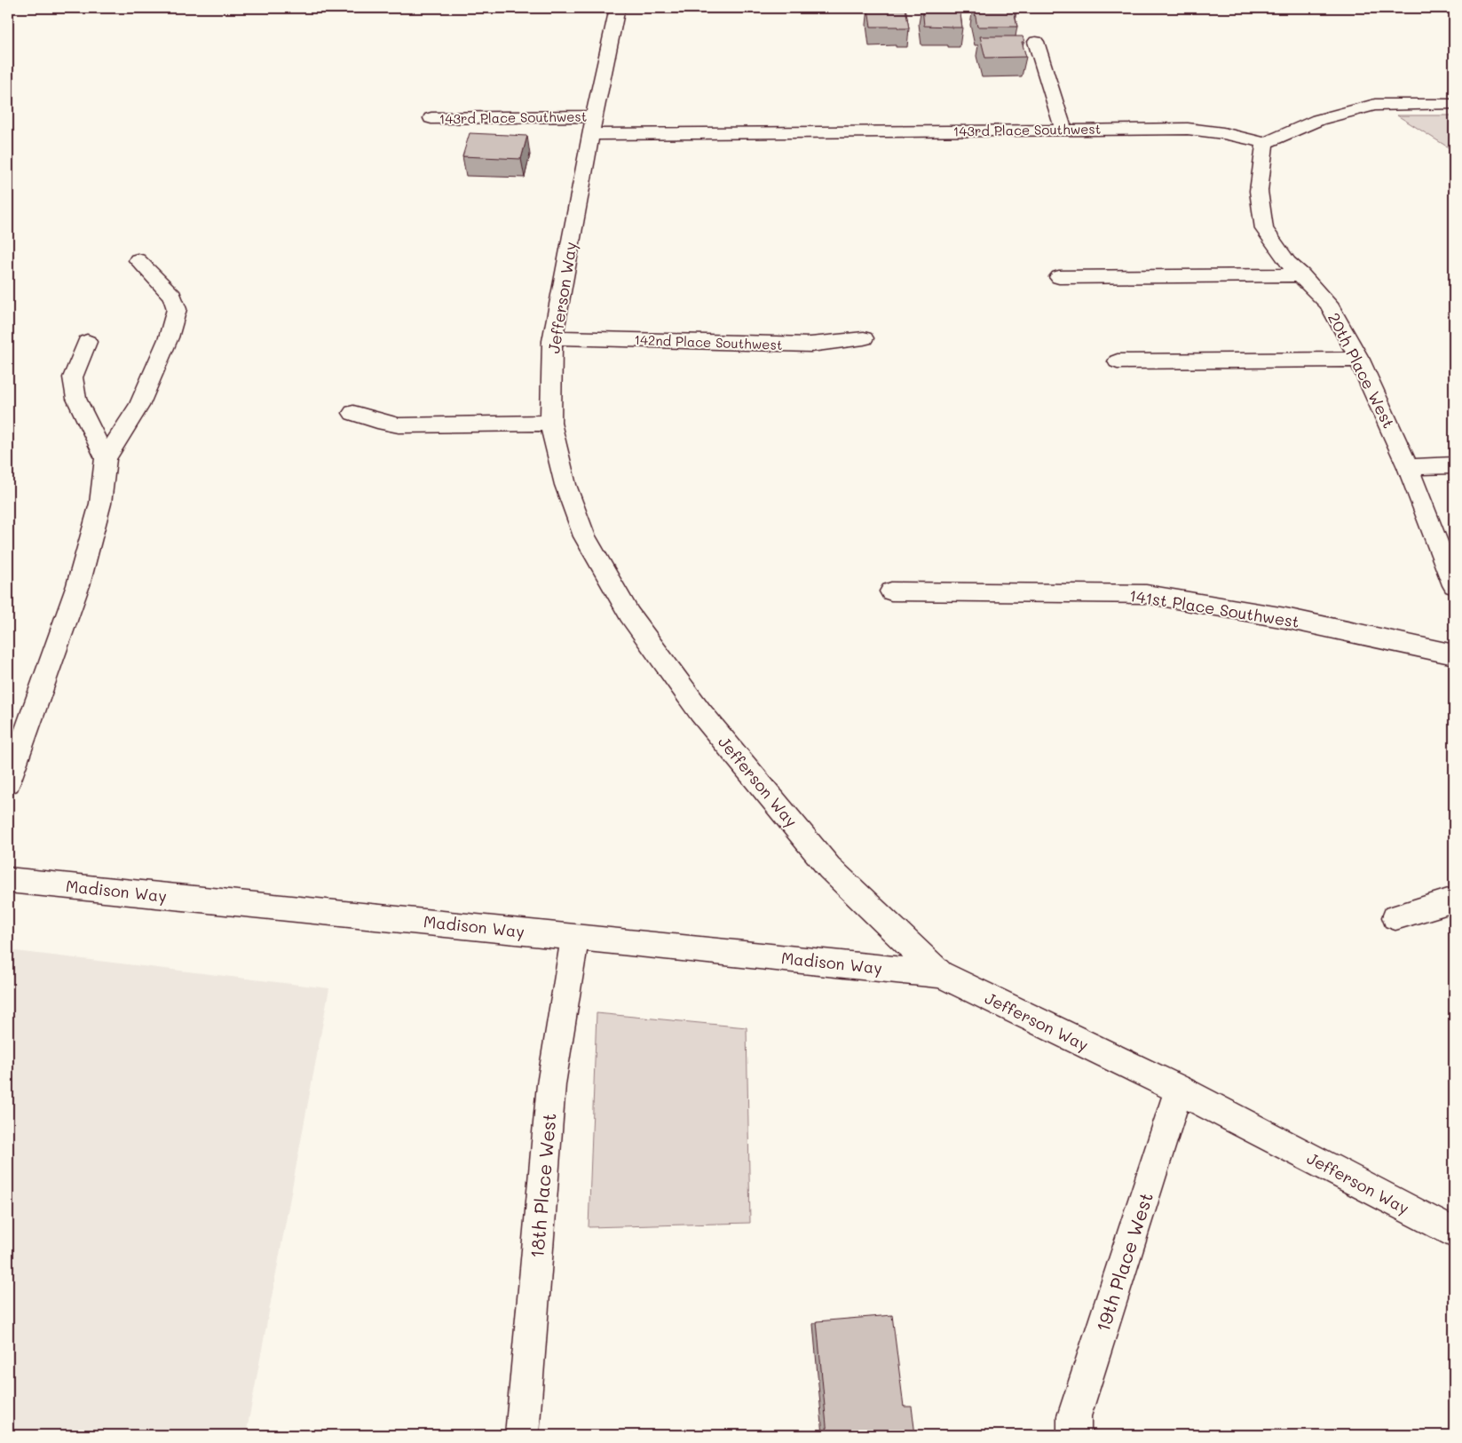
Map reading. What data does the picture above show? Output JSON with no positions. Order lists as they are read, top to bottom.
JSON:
{
  "streets": {
    "street": [
      "143rd Place Southwest",
      "Jefferson Way",
      "142nd Place Southwest",
      "20th Place West",
      "141st Place Southwest",
      "Madison Way",
      "18th Place West",
      "19th Place West"
    ]
  },
  "crossings": [
    ["143rd Place Southwest", "Jefferson Way"],
    ["143rd Place Southwest", "20th Place West"],
    ["Jefferson Way", "142nd Place Southwest"],
    ["Jefferson Way", "Madison Way"],
    ["Jefferson Way", "19th Place West"],
    ["Madison Way", "18th Place West"]
  ]
}
